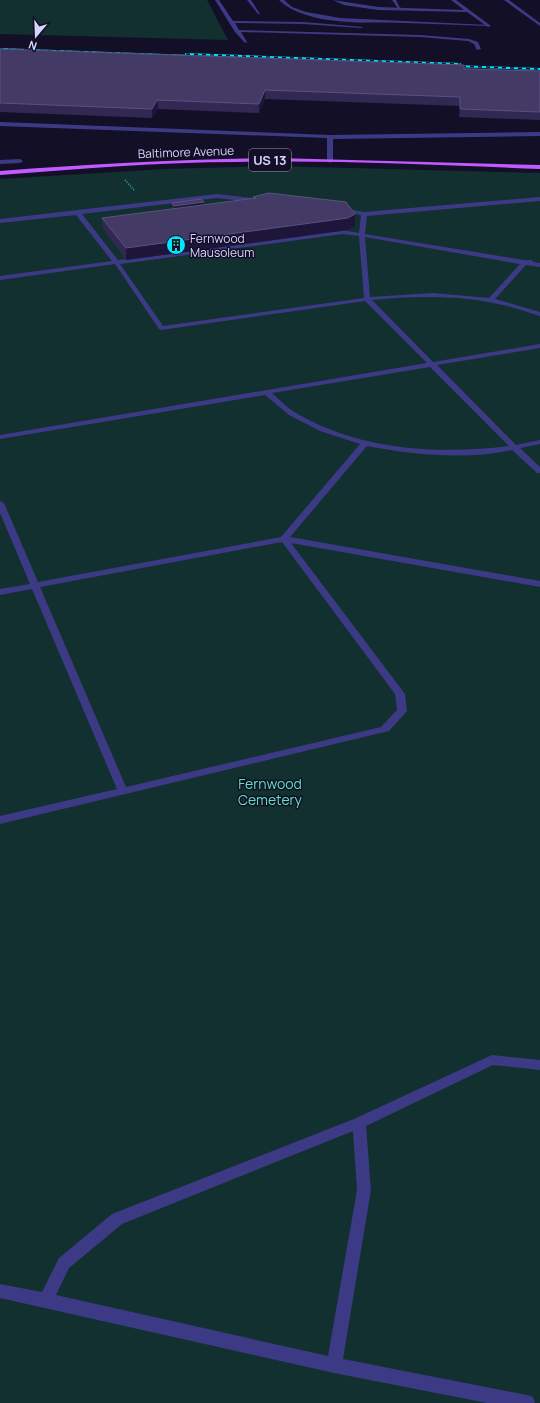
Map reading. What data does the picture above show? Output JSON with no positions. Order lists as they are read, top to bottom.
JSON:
{
  "streets": {
    "main road": ["Baltimore Avenue", "US 13"]
  },
  "parks": ["Fernwood Cemetery"],
  "places": {
    "building": ["Fernwood Mausoleum"]
  },
  "north": "bottom"
}
